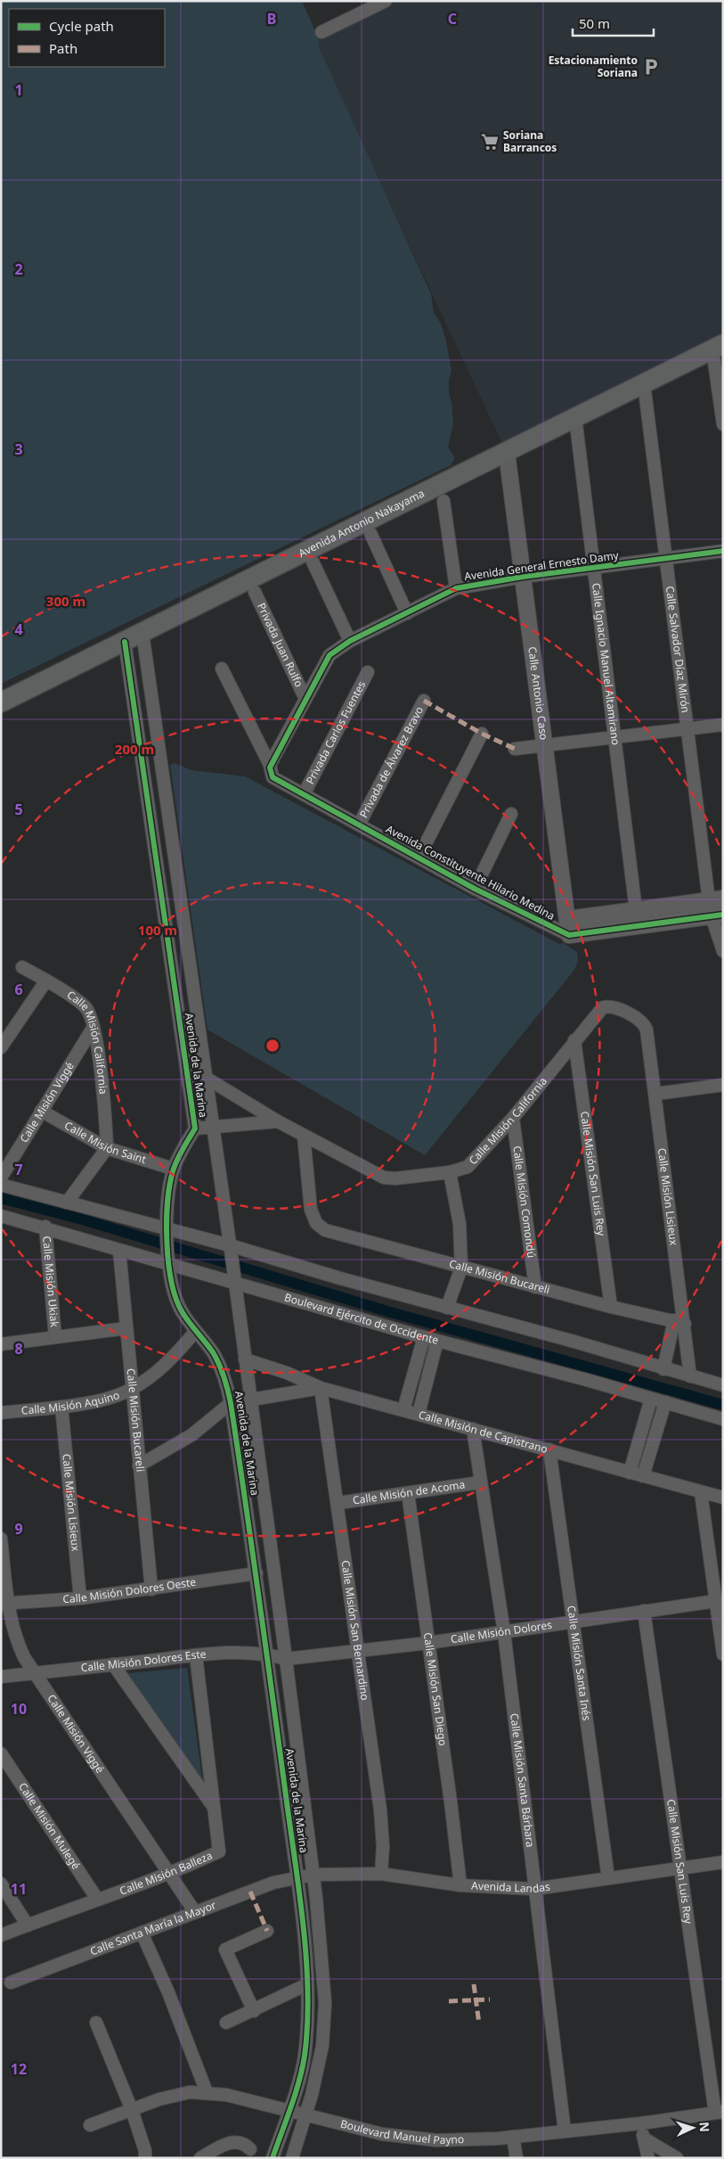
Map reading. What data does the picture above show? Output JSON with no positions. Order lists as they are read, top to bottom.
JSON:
{
  "streets": {
    "main road": ["Avenida Antonio Nakayama"],
    "street": [
      "Avenida General Ernesto Damy",
      "Privada Juan Rulfo",
      "Calle Salvador Díaz Mirón",
      "Calle Ignacio Manuel Altamirano",
      "Calle Antonio Caso",
      "Privada Carlos Fuentes",
      "Privada de Álvarez Bravo",
      "Avenida Constituyente Hilario Medina",
      "Calle Misión California",
      "Avenida de la Marina",
      "Calle Misión Viggé",
      "Calle Misión Saint",
      "Calle Misión San Luis Rey",
      "Calle Misión Lisieux",
      "Calle Misión Comondú",
      "Calle Misión Bucareli",
      "Calle Misión Ukiak",
      "Boulevard Ejército de Occidente",
      "Calle Misión Aquino",
      "Calle Misión de Capistrano",
      "Calle Misión de Acoma",
      "Calle Misión Dolores Oeste",
      "Calle Misión San Bernardino",
      "Calle Misión Dolores",
      "Calle Misión Dolores Este",
      "Calle Misión Santa Inés",
      "Calle Misión San Diego",
      "Calle Misión Santa Bárbara",
      "Calle Misión Mulegé",
      "Calle Misión Balleza",
      "Avenida Landas",
      "Calle Santa María la Mayor",
      "Boulevard Manuel Payno"
    ]
  },
  "crossings": [
    ["Avenida Antonio Nakayama", "Calle Salvador Díaz Mirón"],
    ["Avenida Antonio Nakayama", "Calle Ignacio Manuel Altamirano"],
    ["Avenida Antonio Nakayama", "Calle Antonio Caso"],
    ["Avenida Antonio Nakayama", "Avenida de la Marina"],
    ["Avenida General Ernesto Damy", "Privada Juan Rulfo"],
    ["Avenida General Ernesto Damy", "Calle Salvador Díaz Mirón"],
    ["Avenida General Ernesto Damy", "Calle Ignacio Manuel Altamirano"],
    ["Avenida General Ernesto Damy", "Calle Antonio Caso"],
    ["Avenida General Ernesto Damy", "Avenida Constituyente Hilario Medina"],
    ["Calle Salvador Díaz Mirón", "Avenida Constituyente Hilario Medina"],
    ["Calle Ignacio Manuel Altamirano", "Avenida Constituyente Hilario Medina"],
    ["Calle Antonio Caso", "Avenida Constituyente Hilario Medina"],
    ["Privada Carlos Fuentes", "Avenida Constituyente Hilario Medina"],
    ["Privada de Álvarez Bravo", "Avenida Constituyente Hilario Medina"],
    ["Calle Misión California", "Avenida de la Marina"],
    ["Calle Misión California", "Calle Misión Viggé"],
    ["Calle Misión California", "Calle Misión Saint"],
    ["Calle Misión California", "Calle Misión San Luis Rey"],
    ["Calle Misión California", "Calle Misión Lisieux"],
    ["Calle Misión California", "Calle Misión Comondú"],
    ["Calle Misión California", "Calle Misión Bucareli"],
    ["Avenida de la Marina", "Calle Misión Saint"],
    ["Avenida de la Marina", "Boulevard Ejército de Occidente"],
    ["Avenida de la Marina", "Calle Misión Aquino"],
    ["Avenida de la Marina", "Calle Misión de Capistrano"],
    ["Avenida de la Marina", "Calle Misión Dolores Oeste"],
    ["Avenida de la Marina", "Calle Misión Dolores"],
    ["Avenida de la Marina", "Calle Misión Dolores Este"],
    ["Avenida de la Marina", "Avenida Landas"],
    ["Avenida de la Marina", "Calle Santa María la Mayor"],
    ["Avenida de la Marina", "Boulevard Manuel Payno"],
    ["Calle Misión Viggé", "Calle Misión Saint"],
    ["Calle Misión Viggé", "Calle Misión Dolores Oeste"],
    ["Calle Misión Viggé", "Calle Misión Dolores Este"],
    ["Calle Misión Viggé", "Calle Misión Balleza"],
    ["Calle Misión Viggé", "Calle Santa María la Mayor"],
    ["Calle Misión San Luis Rey", "Calle Misión Bucareli"],
    ["Calle Misión San Luis Rey", "Calle Misión Dolores"],
    ["Calle Misión San Luis Rey", "Avenida Landas"],
    ["Calle Misión San Luis Rey", "Boulevard Manuel Payno"],
    ["Calle Misión Lisieux", "Calle Misión Bucareli"],
    ["Calle Misión Lisieux", "Calle Misión Aquino"],
    ["Calle Misión Lisieux", "Calle Misión Dolores Oeste"],
    ["Calle Misión Comondú", "Calle Misión Bucareli"],
    ["Calle Misión Bucareli", "Boulevard Ejército de Occidente"],
    ["Calle Misión Bucareli", "Calle Misión Aquino"],
    ["Calle Misión Bucareli", "Calle Misión Dolores Oeste"],
    ["Calle Misión Ukiak", "Boulevard Ejército de Occidente"],
    ["Calle Misión de Capistrano", "Calle Misión San Bernardino"],
    ["Calle Misión de Capistrano", "Calle Misión Santa Inés"],
    ["Calle Misión de Capistrano", "Calle Misión Santa Bárbara"],
    ["Calle Misión de Acoma", "Calle Misión San Bernardino"],
    ["Calle Misión de Acoma", "Calle Misión San Diego"],
    ["Calle Misión de Acoma", "Calle Misión Santa Bárbara"],
    ["Calle Misión San Bernardino", "Calle Misión Dolores"],
    ["Calle Misión San Bernardino", "Avenida Landas"],
    ["Calle Misión Dolores", "Calle Misión Dolores Este"],
    ["Calle Misión Dolores", "Calle Misión Santa Inés"],
    ["Calle Misión Dolores", "Calle Misión San Diego"],
    ["Calle Misión Dolores", "Calle Misión Santa Bárbara"],
    ["Calle Misión Dolores Este", "Calle Misión Balleza"],
    ["Calle Misión Santa Inés", "Avenida Landas"],
    ["Calle Misión San Diego", "Avenida Landas"],
    ["Calle Misión Santa Bárbara", "Avenida Landas"],
    ["Calle Misión Santa Bárbara", "Boulevard Manuel Payno"],
    ["Calle Misión Mulegé", "Calle Misión Balleza"],
    ["Avenida Landas", "Calle Santa María la Mayor"]
  ],
  "places": {
    "parking": ["Estacionamiento Soriana"],
    "supermarket": ["Soriana Barrancos"]
  },
  "legend": ["Cycle path", "Path"],
  "scale_bar": "50 m",
  "north": "right",
  "grid": {
    "columns": ["B", "C"],
    "rows": [
      "1",
      "2",
      "3",
      "4",
      "5",
      "6",
      "7",
      "8",
      "9",
      "10",
      "11",
      "12"
    ]
  },
  "rings": ["300 m", "200 m", "100 m"]
}
